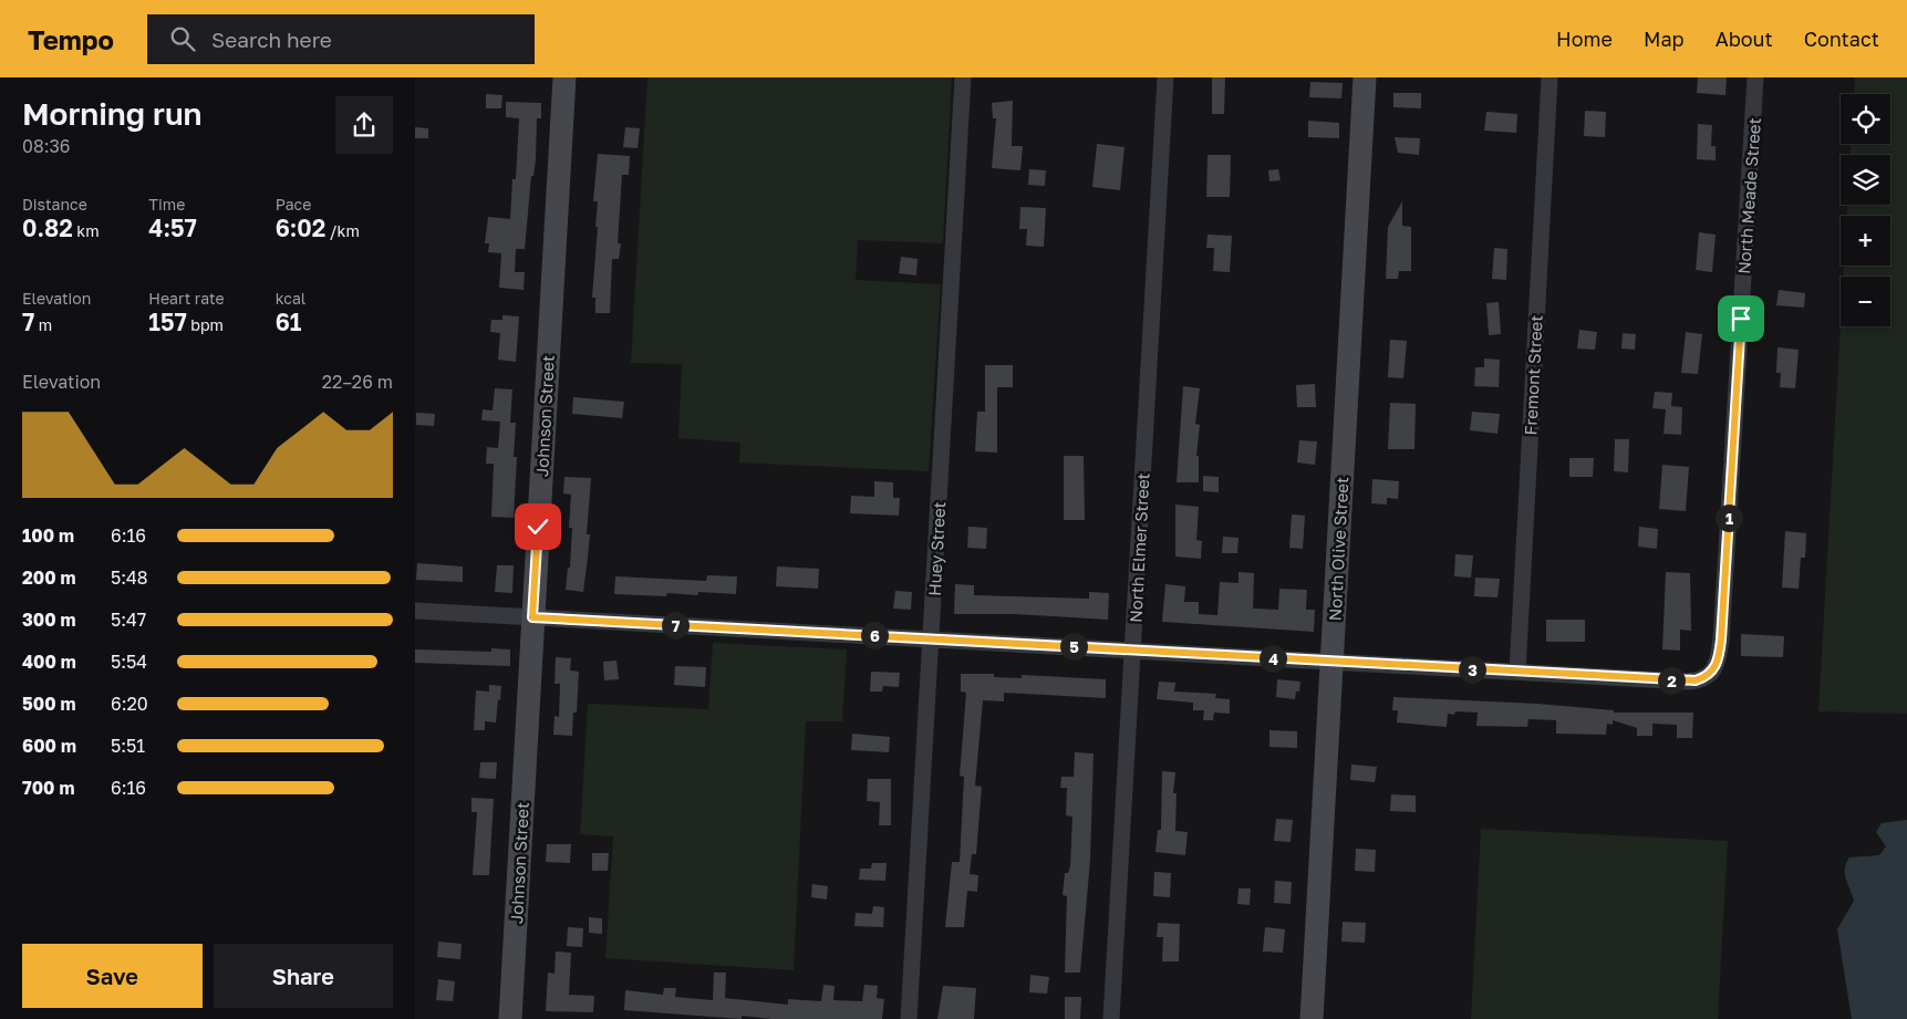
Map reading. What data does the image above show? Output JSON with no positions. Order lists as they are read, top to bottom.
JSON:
{
  "streets": {
    "street": [
      "North Meade Street",
      "Fremont Street",
      "Johnson Street",
      "North Elmer Street",
      "Huey Street",
      "North Olive Street"
    ]
  },
  "crossings": [
    ["North Meade Street", "Fremont Street"]
  ],
  "page": {
    "header": "Tempo",
    "search": "Search here",
    "nav": [
      "Home",
      "Map",
      "About",
      "Contact"
    ],
    "heading": ["Morning run", "08:36"],
    "map_buttons": ["+", "−"],
    "stats": [
      ["Distance", "0.82 km"],
      ["Time", "4:57"],
      ["Pace", "6:02 /km"],
      ["Elevation", "7 m"],
      ["Heart rate", "157 bpm"],
      ["kcal", "61"]
    ],
    "chart": ["Elevation", "22–26 m"],
    "pins": [
      "1",
      "7",
      "6",
      "5",
      "4",
      "3",
      "2"
    ],
    "list": [
      {
        "name": "100 m",
        "note": "6:16"
      },
      {
        "name": "200 m",
        "note": "5:48"
      },
      {
        "name": "300 m",
        "note": "5:47"
      },
      {
        "name": "400 m",
        "note": "5:54"
      },
      {
        "name": "500 m",
        "note": "6:20"
      },
      {
        "name": "600 m",
        "note": "5:51"
      },
      {
        "name": "700 m",
        "note": "6:16"
      }
    ],
    "buttons": ["Save", "Share"]
  }
}
